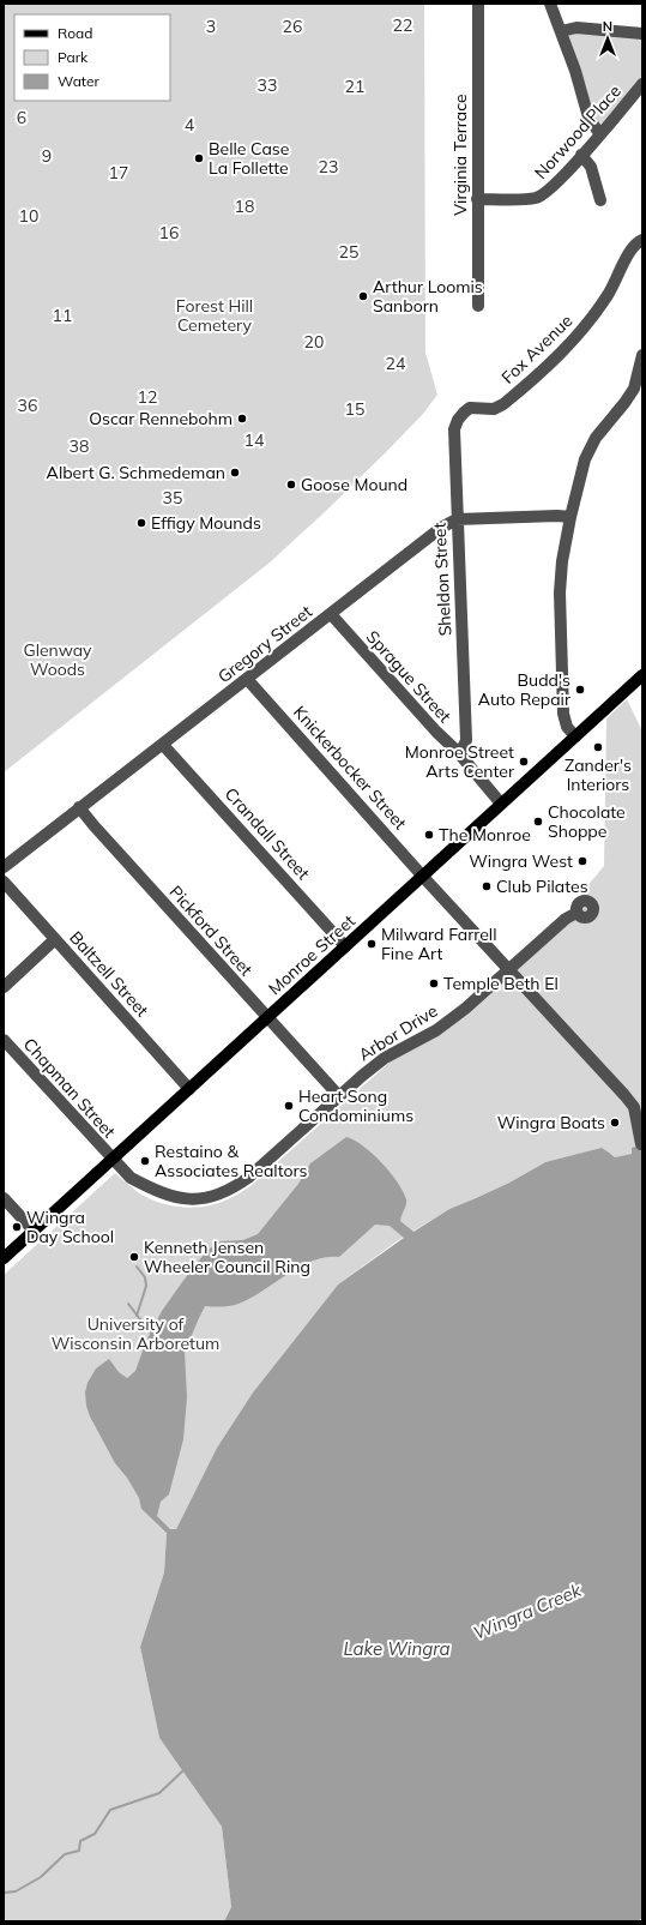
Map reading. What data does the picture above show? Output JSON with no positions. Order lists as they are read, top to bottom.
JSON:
{
  "streets": {
    "main road": ["Monroe Street"],
    "street": [
      "Norwood Place",
      "Virginia Terrace",
      "Fox Avenue",
      "Sheldon Street",
      "Gregory Street",
      "Sprague Street",
      "Knickerbocker Street",
      "Crandall Street",
      "Pickford Street",
      "Baltzell Street",
      "Arbor Drive",
      "Chapman Street"
    ]
  },
  "crossings": [
    ["Norwood Place", "Virginia Terrace"],
    ["Fox Avenue", "Sheldon Street"],
    ["Sheldon Street", "Gregory Street"],
    ["Sheldon Street", "Sprague Street"],
    ["Gregory Street", "Sprague Street"],
    ["Gregory Street", "Knickerbocker Street"],
    ["Gregory Street", "Crandall Street"],
    ["Gregory Street", "Pickford Street"],
    ["Sprague Street", "Monroe Street"],
    ["Knickerbocker Street", "Monroe Street"],
    ["Knickerbocker Street", "Arbor Drive"],
    ["Crandall Street", "Monroe Street"],
    ["Pickford Street", "Monroe Street"],
    ["Pickford Street", "Arbor Drive"],
    ["Monroe Street", "Baltzell Street"],
    ["Monroe Street", "Arbor Drive"],
    ["Monroe Street", "Chapman Street"],
    ["Arbor Drive", "Chapman Street"]
  ],
  "water": ["Wingra Creek", "Lake Wingra"],
  "parks": [
    "22",
    "3",
    "26",
    "33",
    "21",
    "6",
    "4",
    "9",
    "23",
    "17",
    "18",
    "10",
    "16",
    "25",
    "Forest Hill Cemetery",
    "11",
    "20",
    "24",
    "12",
    "36",
    "15",
    "14",
    "38",
    "35",
    "Glenway Woods",
    "University of Wisconsin Arboretum"
  ],
  "places": [
    "Belle Case La Follette",
    "Arthur Loomis Sanborn",
    "Oscar Rennebohm",
    "Albert G. Schmedeman",
    "Goose Mound",
    "Effigy Mounds",
    "Budd's Auto Repair",
    "Zander's Interiors",
    "Monroe Street Arts Center",
    "Chocolate Shoppe",
    "The Monroe",
    "Wingra West",
    "Club Pilates",
    "Milward Farrell Fine Art",
    "Temple Beth El",
    "Heart Song Condominiums",
    "Wingra Boats",
    "Restaino & Associates Realtors",
    "Wingra Day School",
    "Kenneth Jensen Wheeler Council Ring"
  ],
  "legend": ["Road", "Park", "Water"],
  "north": "top"
}
